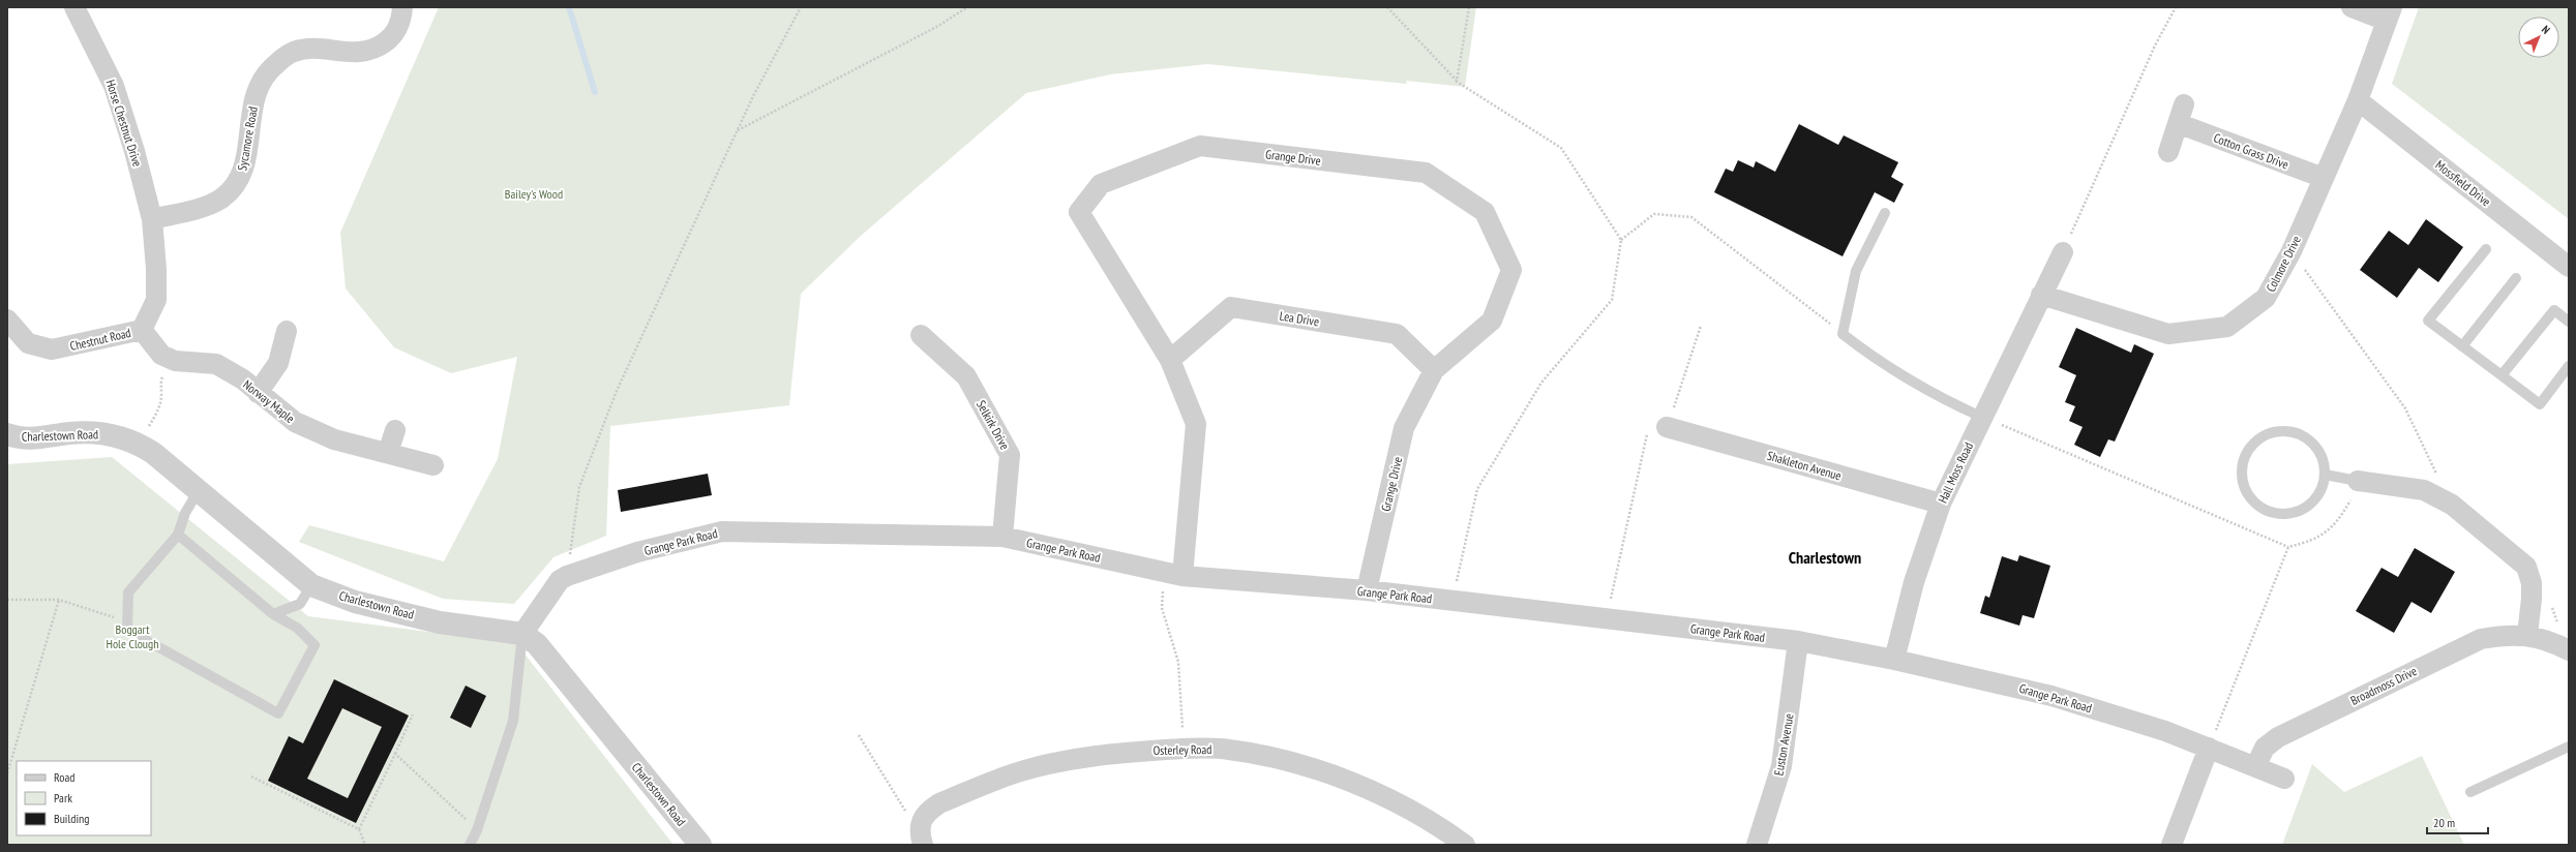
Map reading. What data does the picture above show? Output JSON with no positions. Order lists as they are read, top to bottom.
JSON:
{
  "streets": {
    "street": [
      "Horse Chestnut Drive",
      "Sycamore Road",
      "Cotton Grass Drive",
      "Grange Drive",
      "Mossfield Drive",
      "Colmore Drive",
      "Lea Drive",
      "Chestnut Road",
      "Norway Maple",
      "Selkirk Drive",
      "Charlestown Road",
      "Shakleton Avenue",
      "Hall Moss Road",
      "Grange Park Road",
      "Broadmoss Drive",
      "Euston Avenue",
      "Osterley Road"
    ]
  },
  "crossings": [
    ["Horse Chestnut Drive", "Sycamore Road"],
    ["Horse Chestnut Drive", "Chestnut Road"],
    ["Sycamore Road", "Chestnut Road"],
    ["Cotton Grass Drive", "Colmore Drive"],
    ["Grange Drive", "Lea Drive"],
    ["Grange Drive", "Grange Park Road"],
    ["Mossfield Drive", "Colmore Drive"],
    ["Colmore Drive", "Hall Moss Road"],
    ["Selkirk Drive", "Grange Park Road"],
    ["Charlestown Road", "Grange Park Road"],
    ["Shakleton Avenue", "Hall Moss Road"],
    ["Hall Moss Road", "Grange Park Road"],
    ["Grange Park Road", "Broadmoss Drive"],
    ["Grange Park Road", "Euston Avenue"]
  ],
  "districts": ["Charlestown"],
  "parks": ["Bailey's Wood", "Boggart Hole Clough"],
  "legend": ["Road", "Park", "Building"],
  "scale_bar": "20 m",
  "north": "top right"
}
